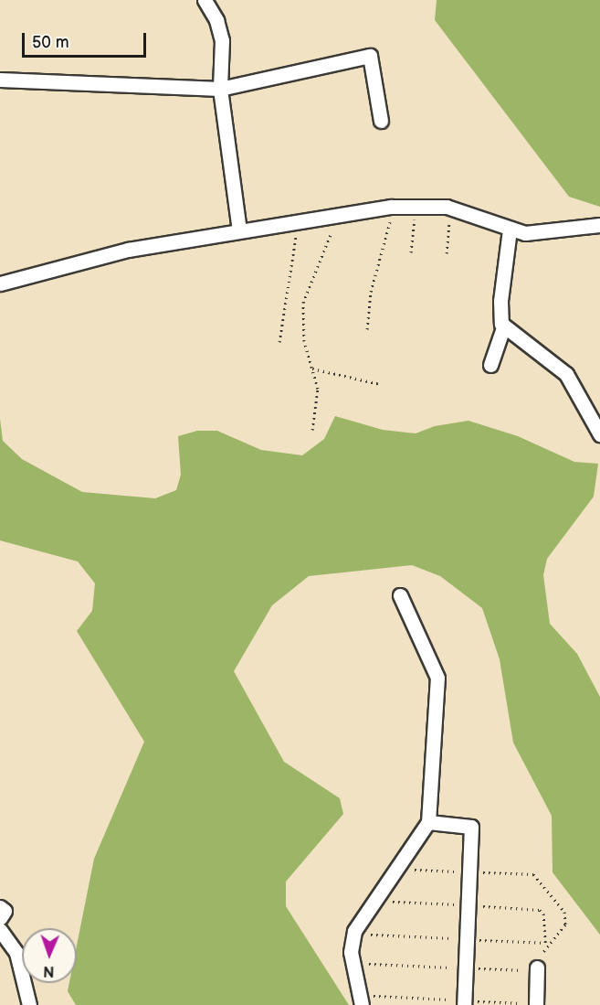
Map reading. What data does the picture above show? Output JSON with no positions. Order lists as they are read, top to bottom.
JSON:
{
  "scale_bar": "50 m",
  "north": "bottom"
}
